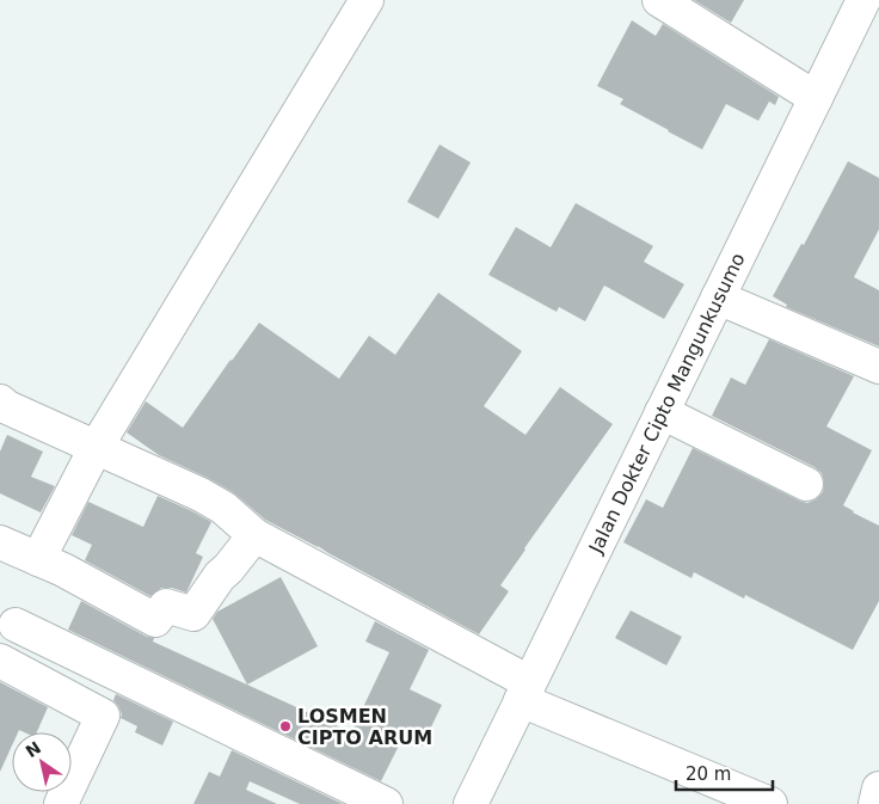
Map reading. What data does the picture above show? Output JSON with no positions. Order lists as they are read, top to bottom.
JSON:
{
  "streets": {
    "street": ["Jalan Dokter Cipto Mangunkusumo"]
  },
  "places": ["LOSMEN CIPTO ARUM"],
  "scale_bar": "20 m",
  "north": "top left"
}
